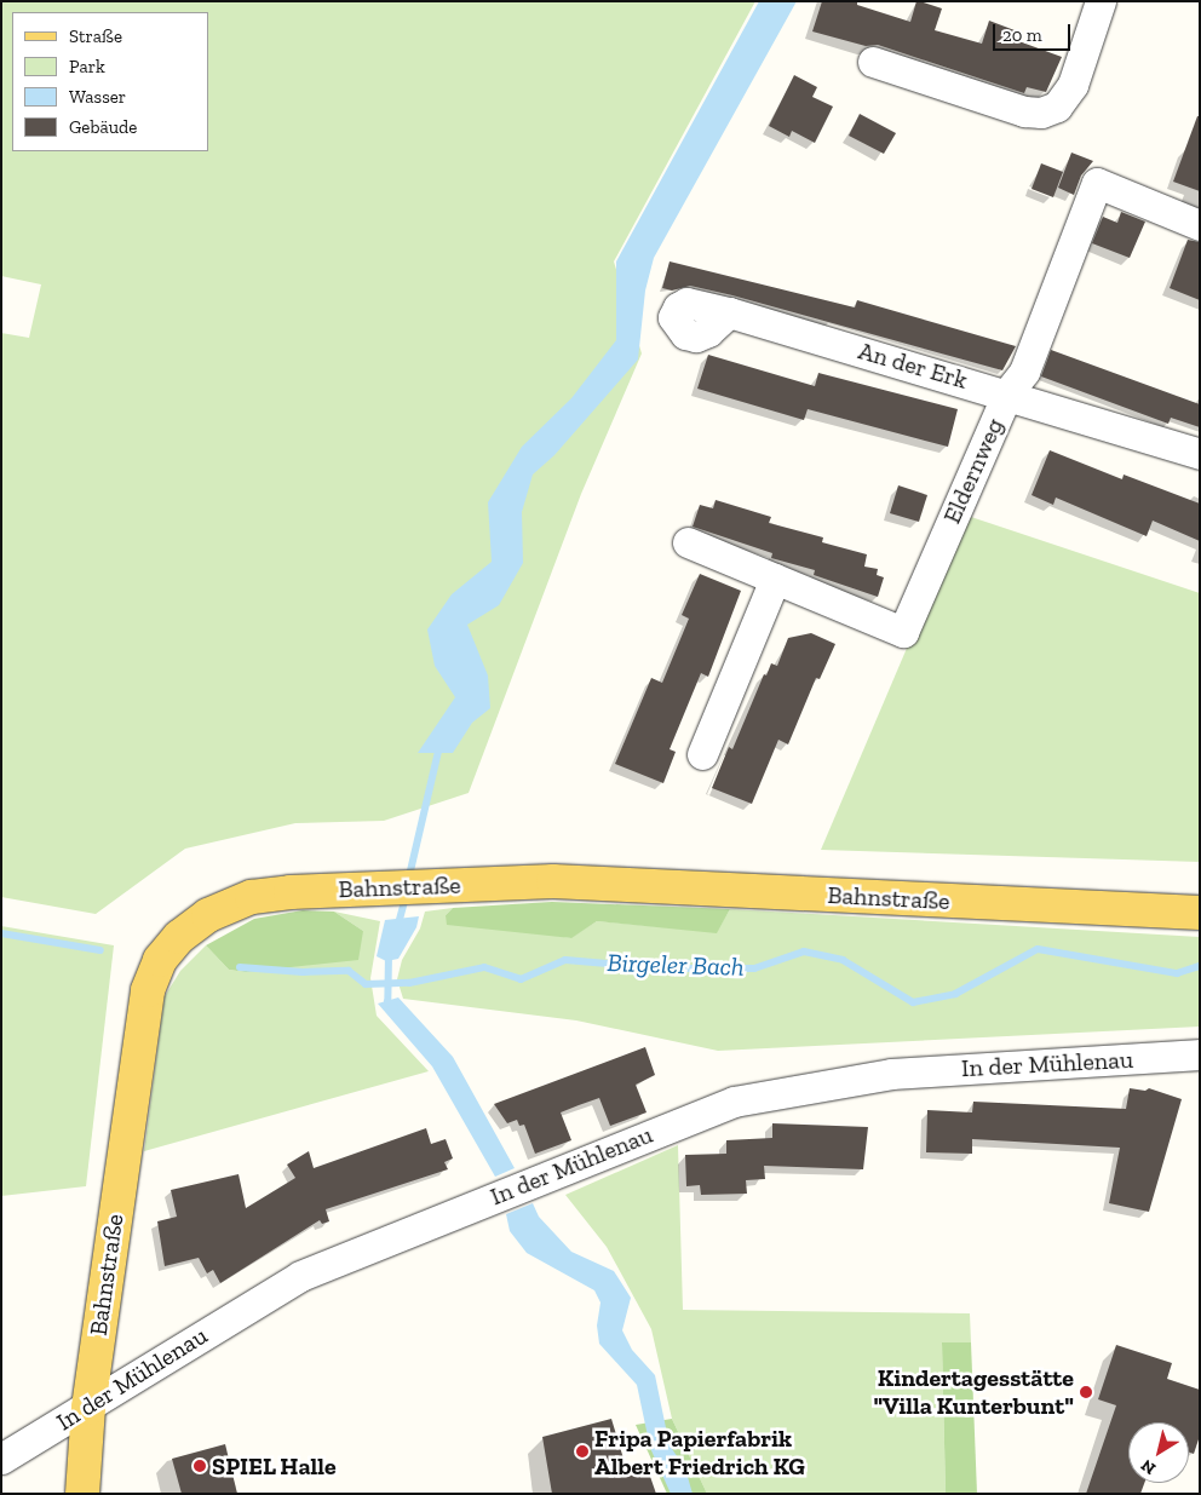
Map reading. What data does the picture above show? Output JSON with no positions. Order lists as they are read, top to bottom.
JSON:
{
  "streets": {
    "main road": ["Bahnstraße"],
    "street": ["An der Erk", "Eldernweg", "In der Mühlenau"]
  },
  "crossings": [
    ["An der Erk", "Eldernweg"],
    ["Bahnstraße", "In der Mühlenau"]
  ],
  "water": ["Birgeler Bach"],
  "places": ["Kindertagesstätte \"Villa Kunterbunt\"", "Fripa Papierfabrik Albert Friedrich KG", "SPIEL Halle"],
  "legend": [
    "Straße",
    "Park",
    "Wasser",
    "Gebäude"
  ],
  "scale_bar": "20 m",
  "north": "bottom left"
}
